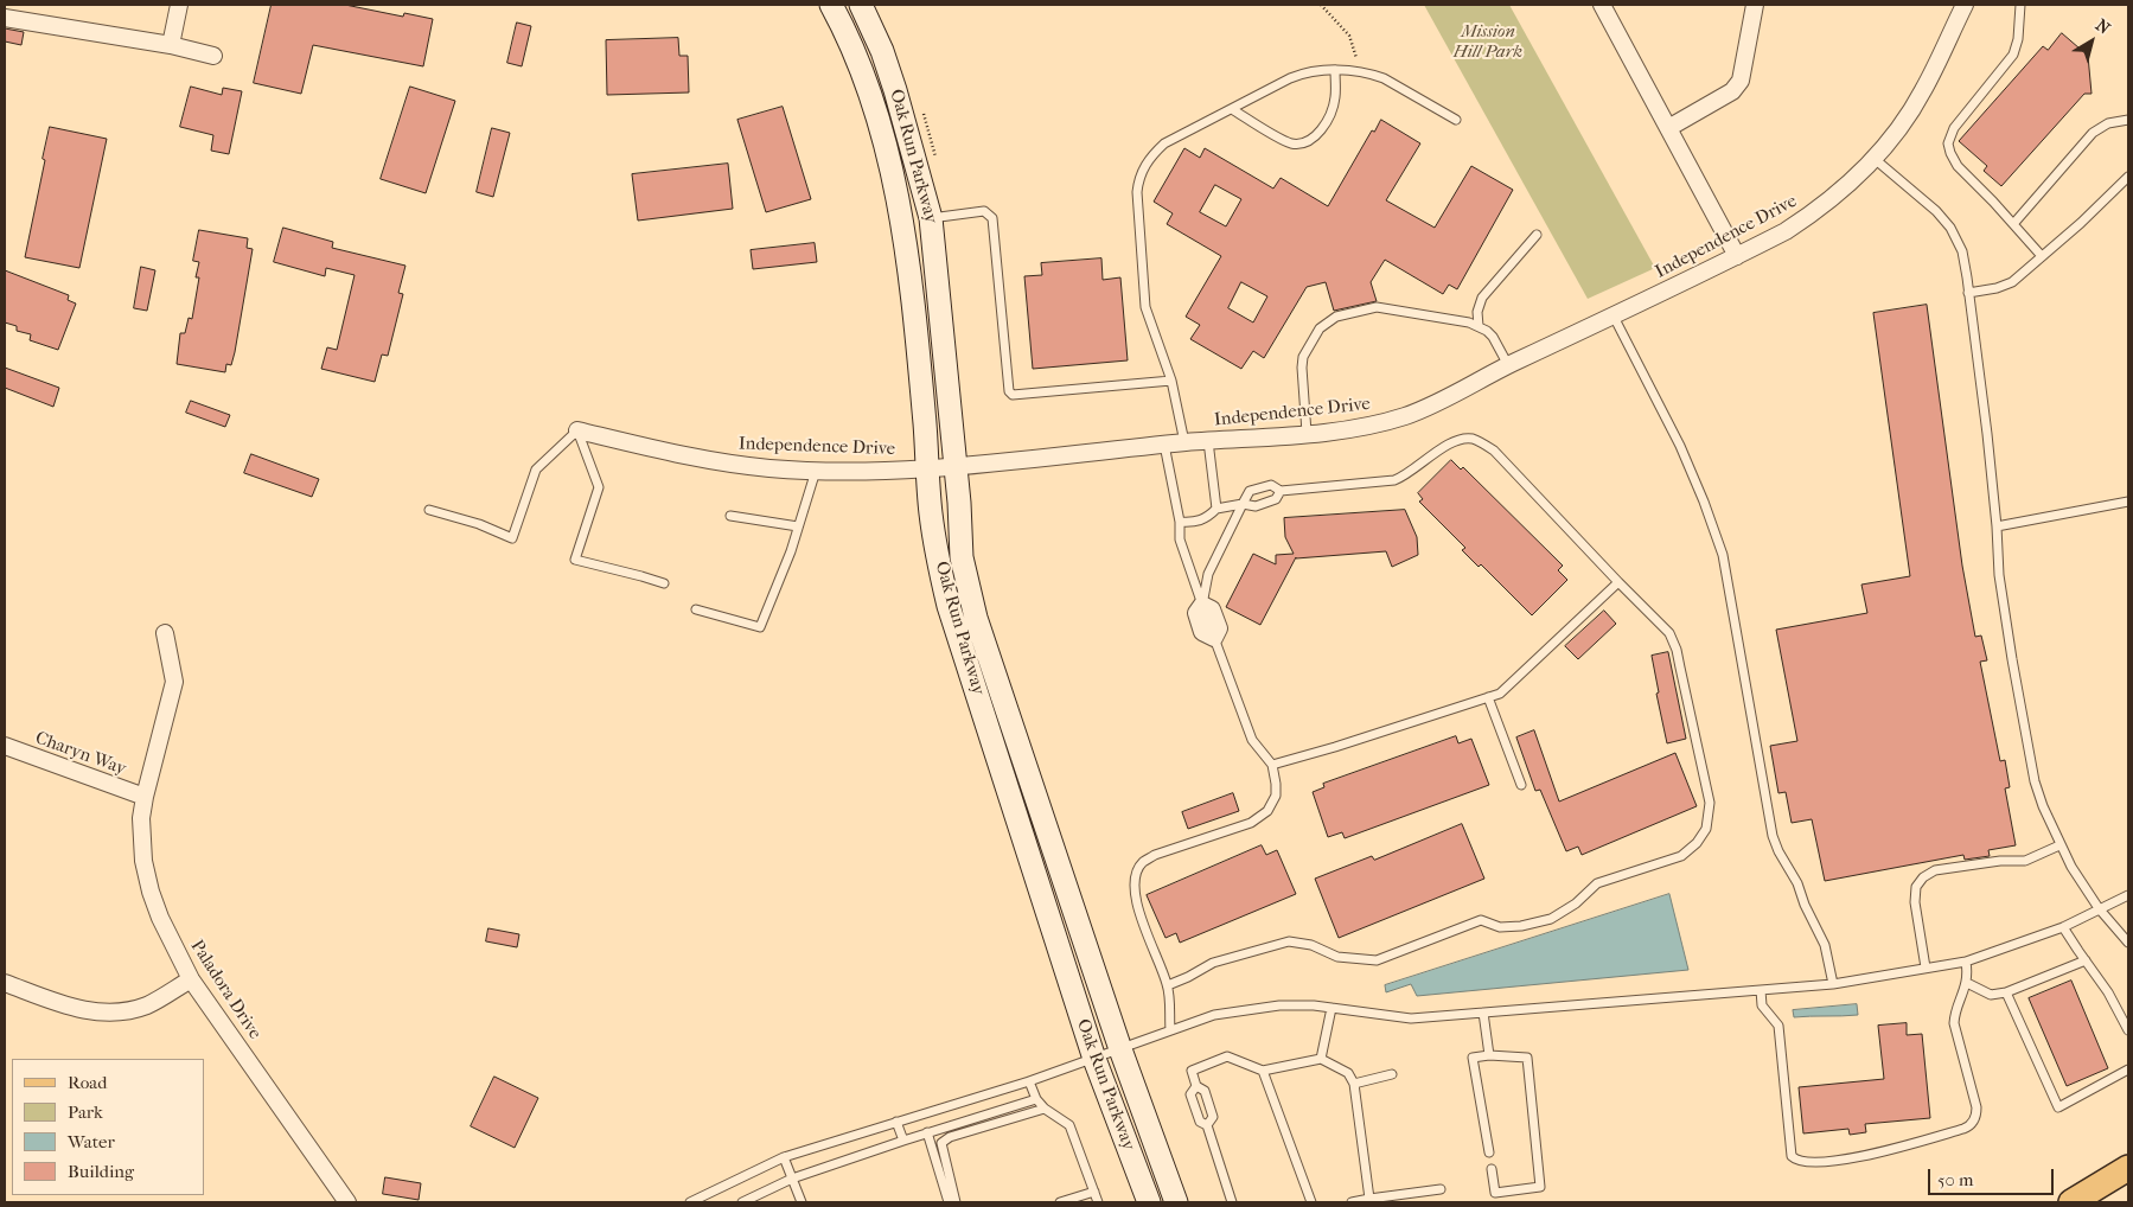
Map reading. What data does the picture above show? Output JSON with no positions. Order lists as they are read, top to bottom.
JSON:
{
  "streets": {
    "street": [
      "Oak Run Parkway",
      "Independence Drive",
      "Charyn Way",
      "Paladora Drive"
    ]
  },
  "crossings": [
    ["Oak Run Parkway", "Independence Drive"],
    ["Charyn Way", "Paladora Drive"]
  ],
  "parks": ["Mission Hill Park"],
  "legend": [
    "Road",
    "Park",
    "Water",
    "Building"
  ],
  "scale_bar": "50 m",
  "north": "top right"
}
